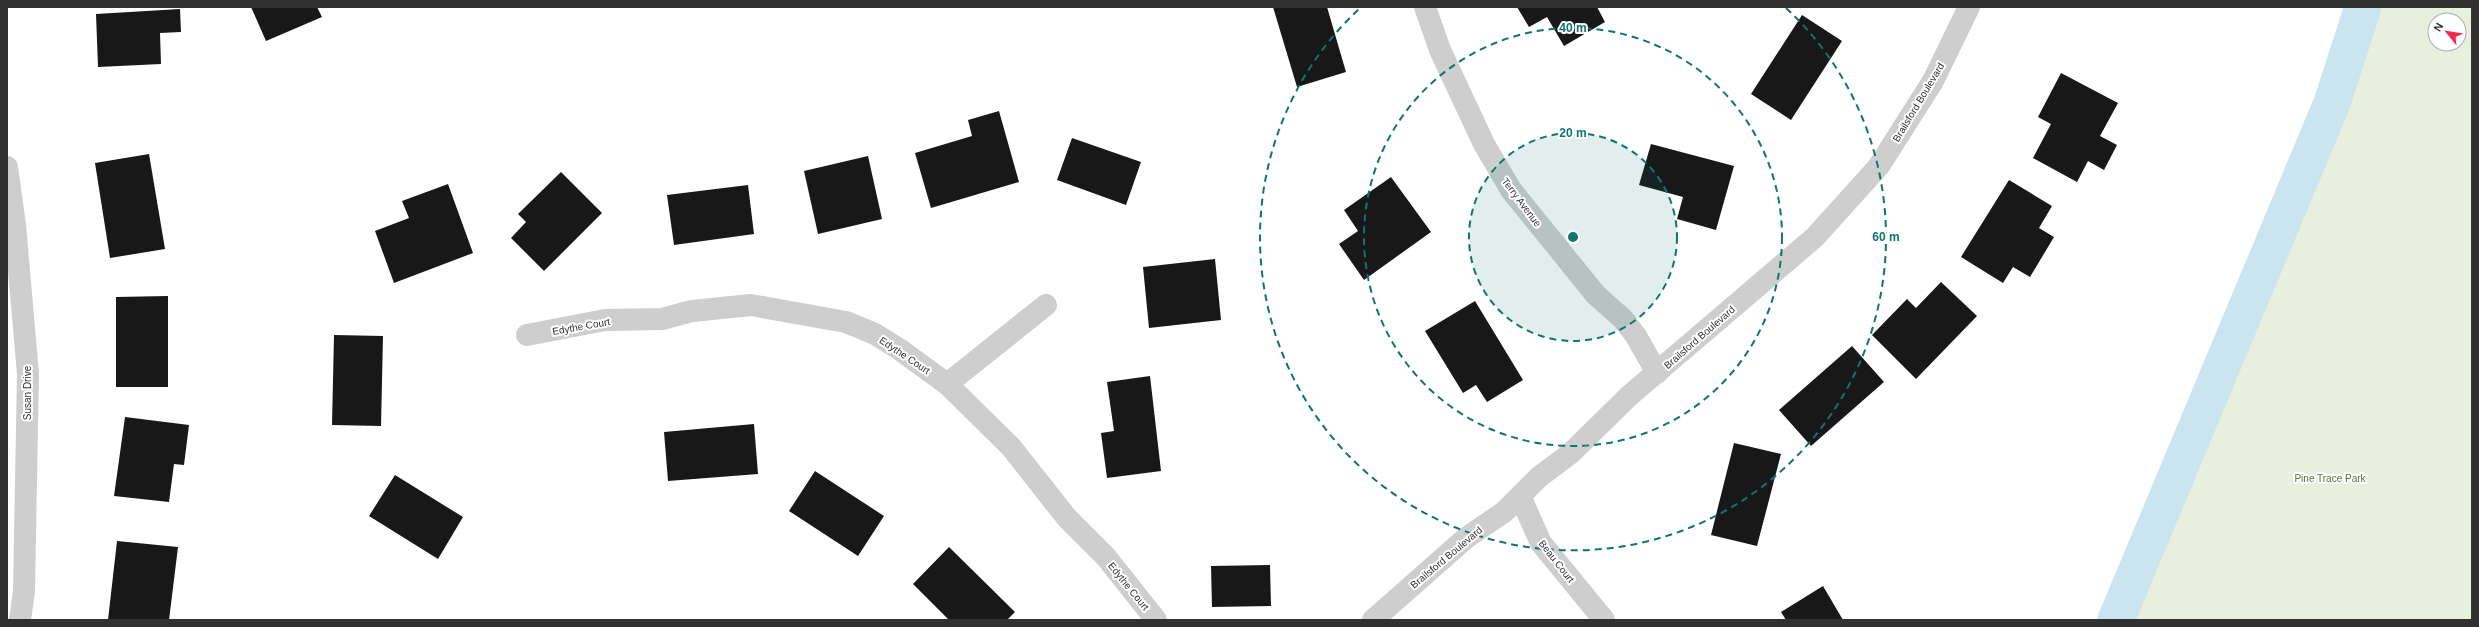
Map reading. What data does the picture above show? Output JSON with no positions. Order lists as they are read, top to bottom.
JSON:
{
  "streets": {
    "street": [
      "Brailsford Boulevard",
      "Terry Avenue",
      "Edythe Court",
      "Susan Drive",
      "Beau Court"
    ]
  },
  "crossings": [
    ["Brailsford Boulevard", "Terry Avenue"],
    ["Brailsford Boulevard", "Beau Court"]
  ],
  "parks": ["Pine Trace Park"],
  "north": "top left",
  "rings": ["40 m", "20 m", "60 m"]
}
